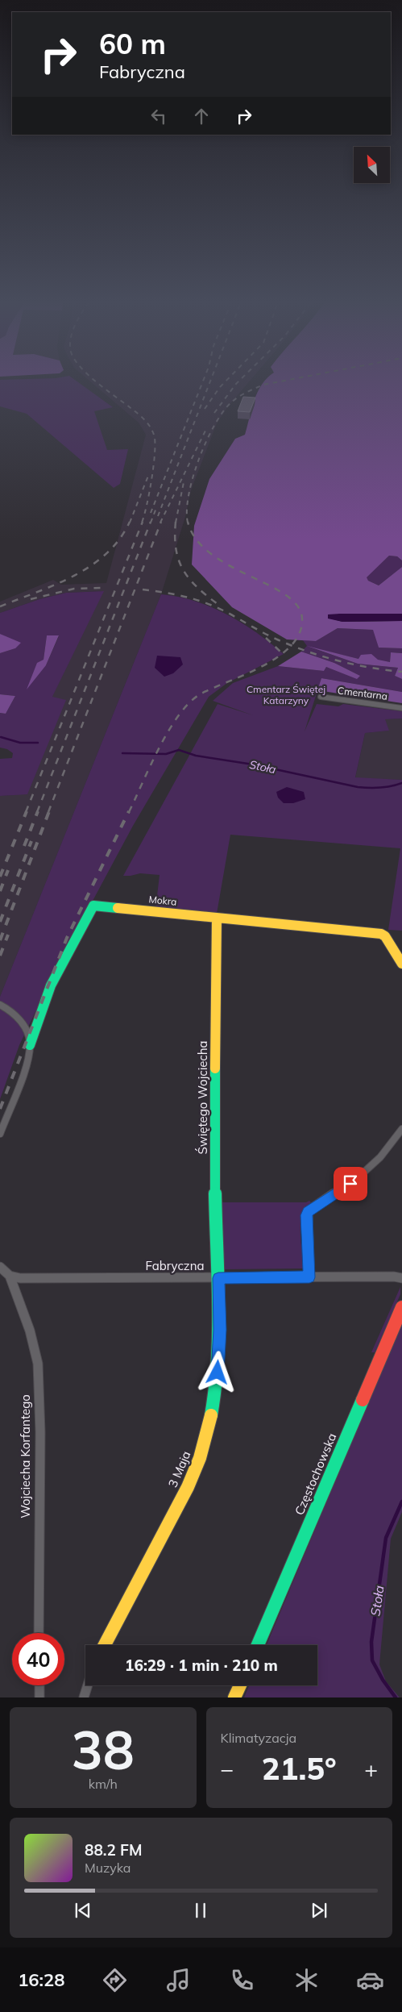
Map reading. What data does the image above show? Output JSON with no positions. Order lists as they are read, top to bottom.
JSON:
{
  "streets": {
    "street": [
      "Cmentarna",
      "Mokra",
      "Świętego Wojciecha",
      "Fabryczna",
      "Wojciecha Korfantego",
      "3 Maja",
      "Częstochowska"
    ]
  },
  "crossings": [
    ["Mokra", "Świętego Wojciecha"],
    ["Świętego Wojciecha", "Fabryczna"],
    ["Świętego Wojciecha", "3 Maja"],
    ["Fabryczna", "Wojciecha Korfantego"],
    ["Fabryczna", "3 Maja"]
  ],
  "water": ["Stoła"],
  "parks": ["Cmentarz Świętej Katarzyny"],
  "north": "top left",
  "page": {
    "turn": ["60 m", "Fabryczna"],
    "limit": "40",
    "trip": "16:29 · 1 min · 210 m",
    "tile": [
      ["38", "km/h"],
      "Klimatyzacja"
    ],
    "heat": ["−", "21.5°", "+"],
    "song": ["88.2 FM", "Muzyka"],
    "tabs": "16:28"
  }
}
